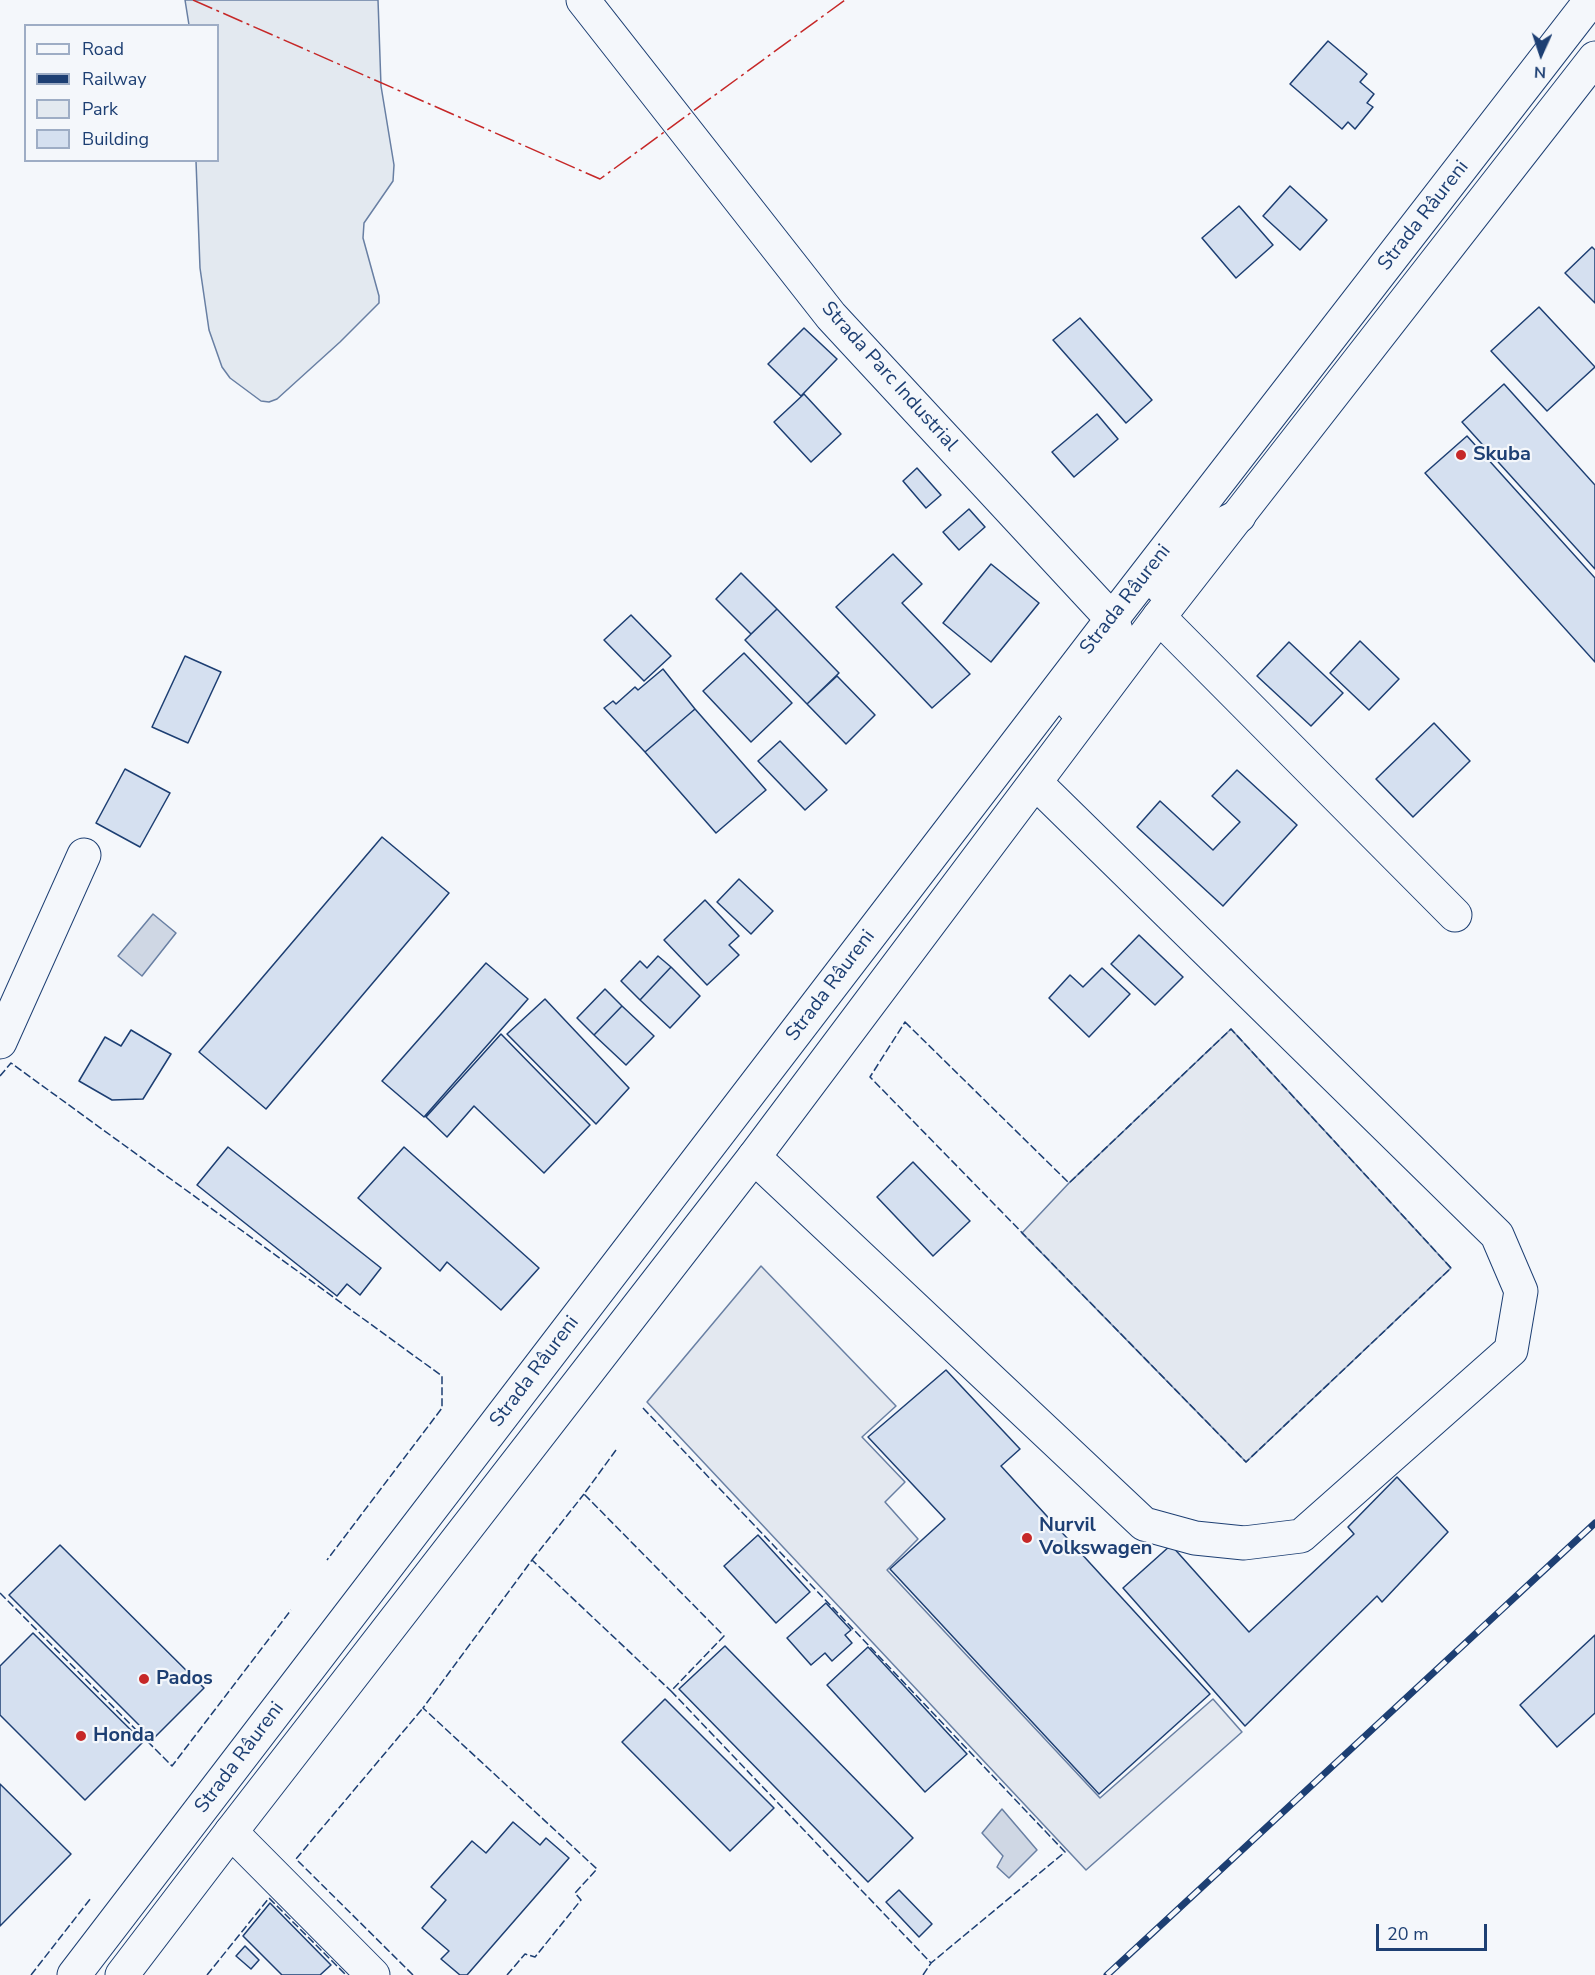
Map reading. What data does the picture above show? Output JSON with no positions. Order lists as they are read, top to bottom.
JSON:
{
  "streets": {
    "main road": ["Strada Râureni", "Strada Parc Industrial"]
  },
  "crossings": [
    ["Strada Râureni", "Strada Parc Industrial"]
  ],
  "places": [
    "Skuba",
    "Nurvil Volkswagen",
    "Pados",
    "Honda"
  ],
  "legend": [
    "Road",
    "Railway",
    "Park",
    "Building"
  ],
  "scale_bar": "20 m",
  "north": "bottom"
}
